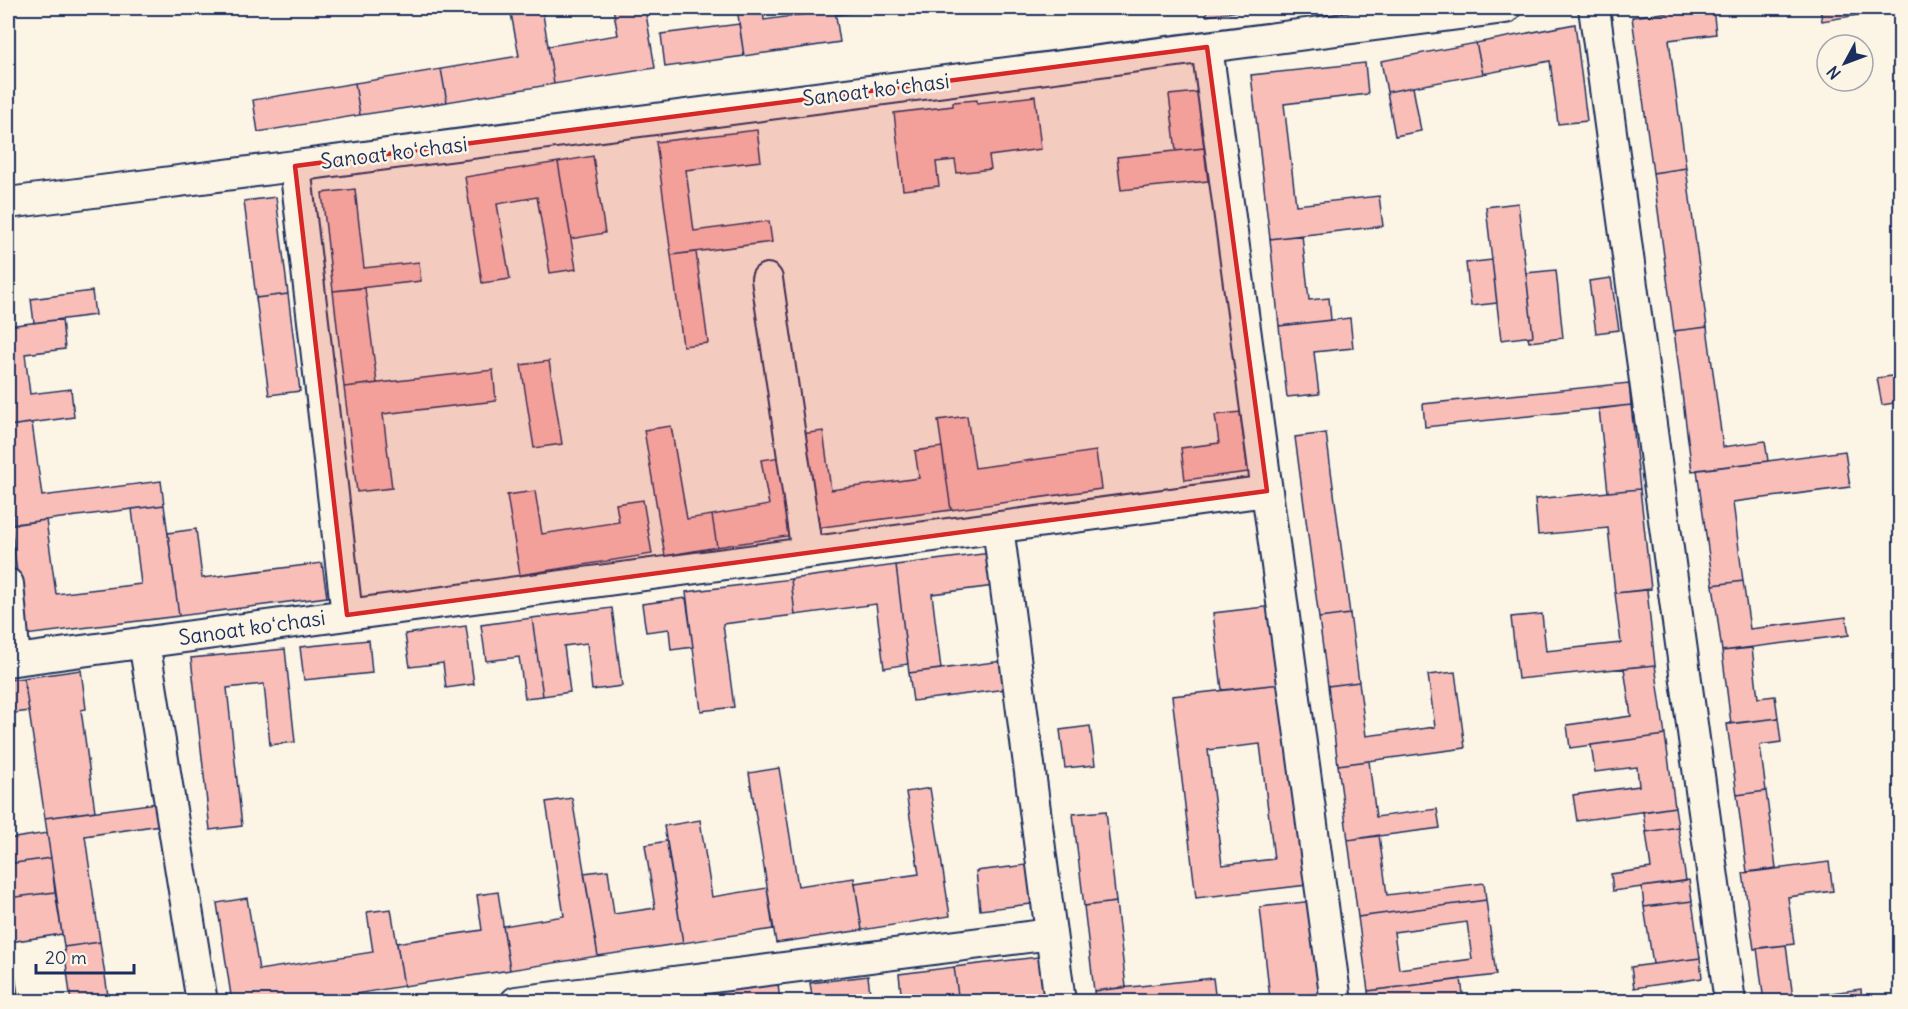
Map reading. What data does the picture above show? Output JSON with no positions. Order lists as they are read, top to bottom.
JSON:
{
  "streets": {
    "street": ["Sanoat koʻchasi"]
  },
  "scale_bar": "20 m",
  "north": "bottom left"
}
